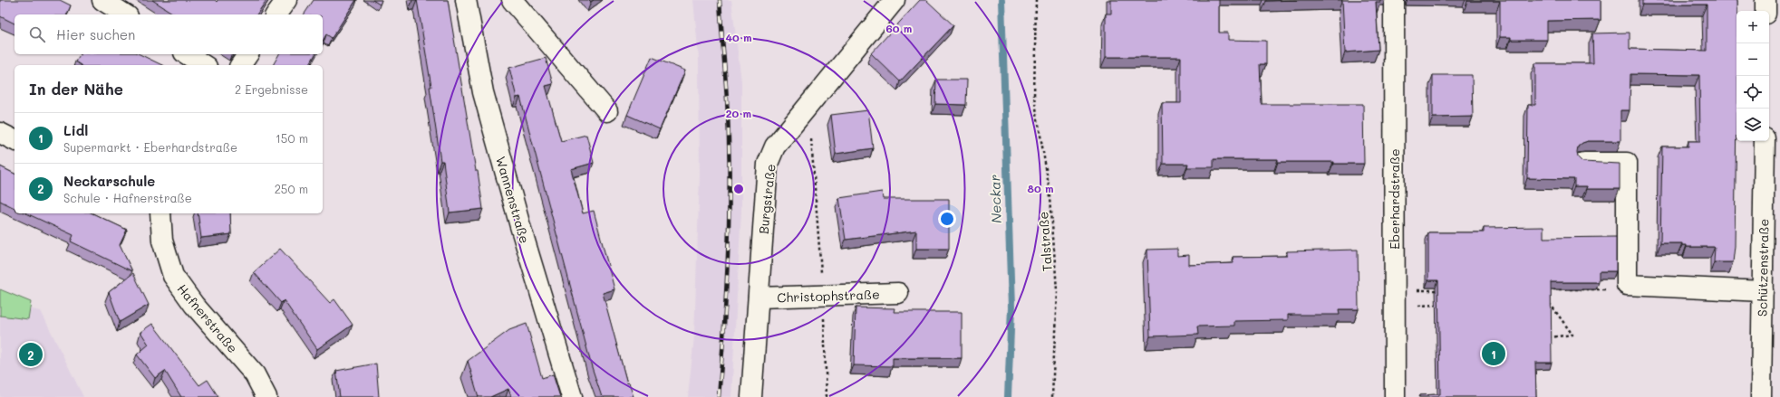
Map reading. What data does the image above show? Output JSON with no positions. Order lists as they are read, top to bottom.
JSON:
{
  "streets": {
    "street": [
      "Burgstraße",
      "Eberhardstraße",
      "Wannenstraße",
      "Schützenstraße",
      "Christophstraße",
      "Hafnerstraße"
    ],
    "path": ["Talstraße"]
  },
  "crossings": [
    ["Burgstraße", "Christophstraße"]
  ],
  "water": ["Neckar"],
  "page": {
    "map_buttons": ["+", "−"],
    "search": "Hier suchen",
    "heading": ["In der Nähe", "2 Ergebnisse"],
    "list": [
      {
        "mark": "1",
        "name": "Lidl",
        "note": "Supermarkt · Eberhardstraße",
        "value": "150 m"
      },
      {
        "mark": "2",
        "name": "Neckarschule",
        "note": "Schule · Hafnerstraße",
        "value": "250 m"
      }
    ],
    "pins": ["1", "2"]
  },
  "rings": [
    "60 m",
    "40 m",
    "20 m",
    "80 m"
  ]
}
